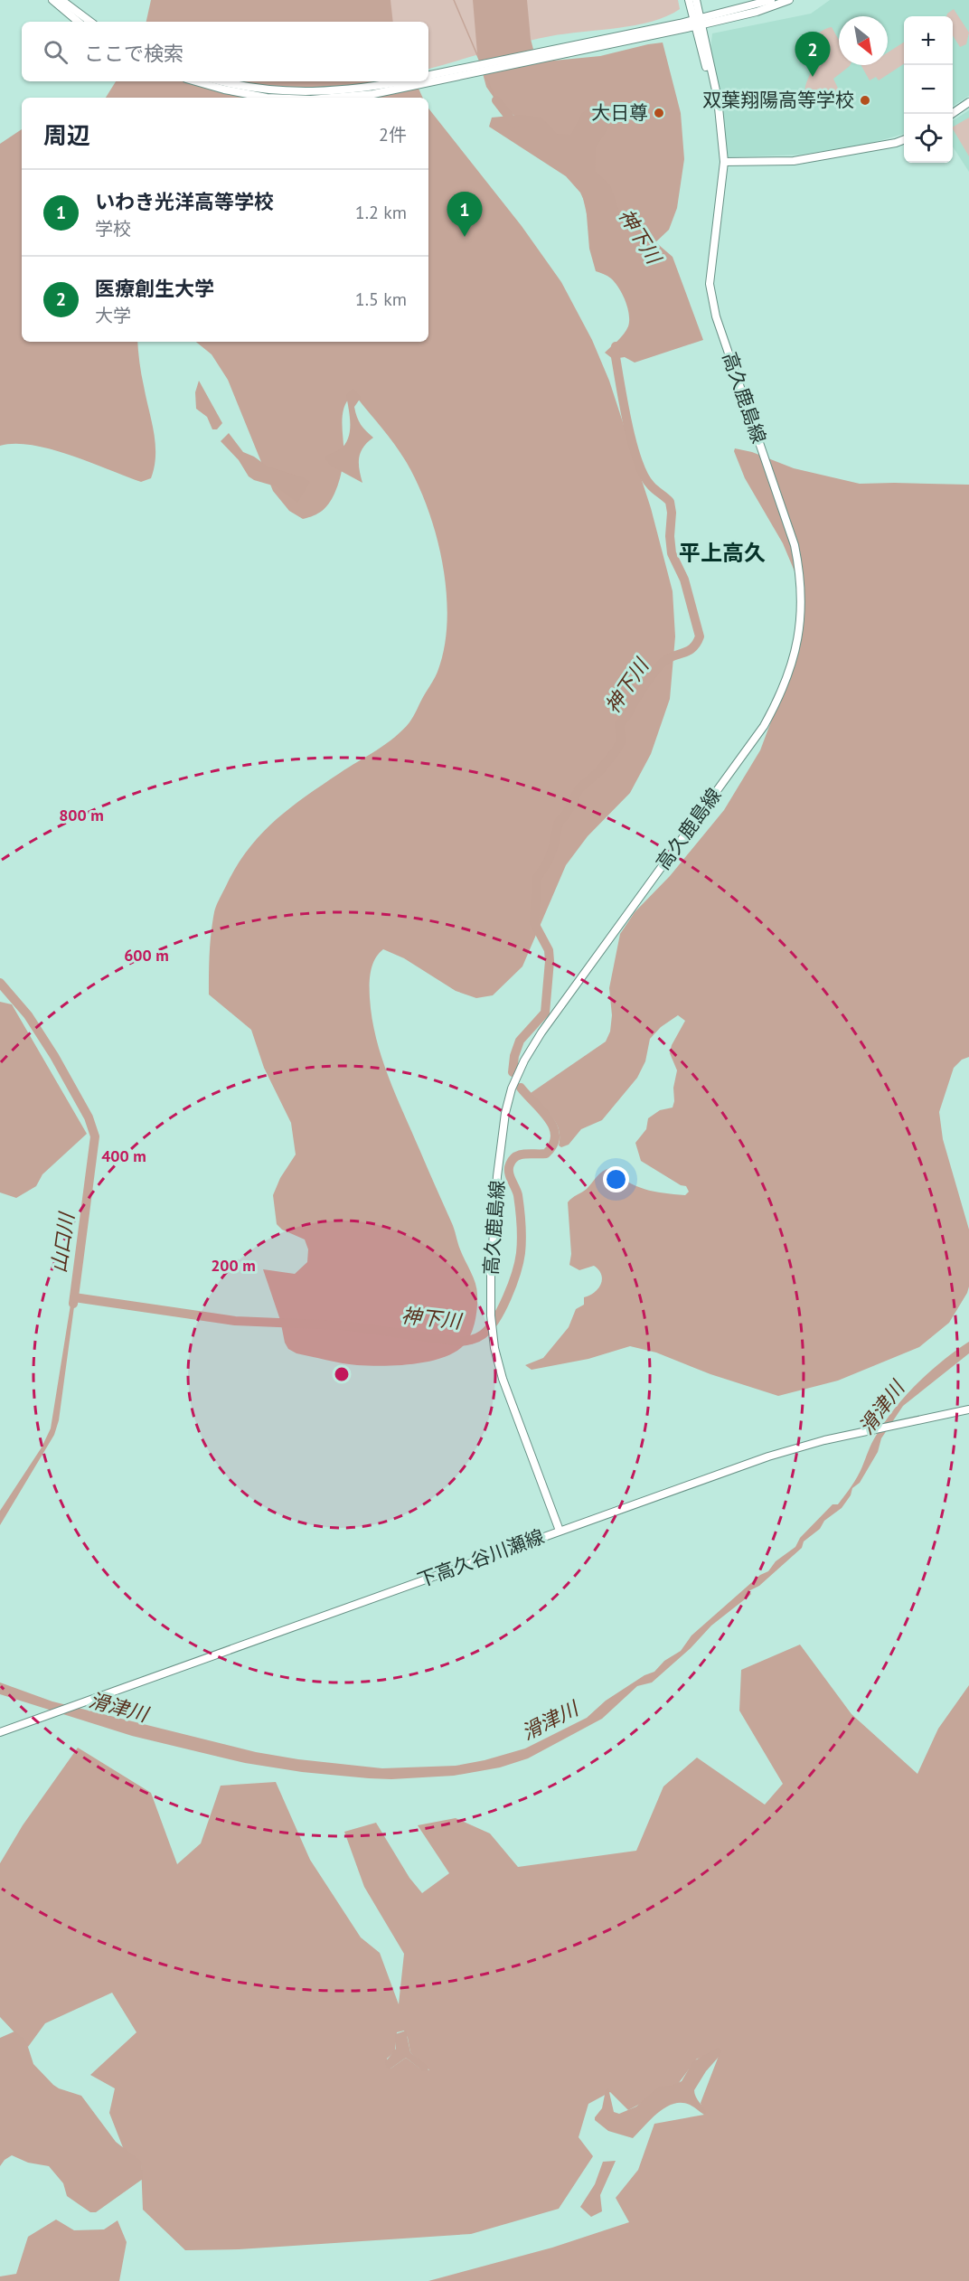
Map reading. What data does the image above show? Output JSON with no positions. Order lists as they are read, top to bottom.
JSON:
{
  "streets": {
    "main road": ["高久鹿島線", "下高久谷川瀬線"]
  },
  "crossings": [
    ["高久鹿島線", "下高久谷川瀬線"]
  ],
  "districts": ["平上高久"],
  "water": ["神下川", "山口川", "滑津川"],
  "places": ["双葉翔陽高等学校", "大日尊"],
  "north": "bottom right",
  "page": {
    "map_buttons": ["+", "−"],
    "search": "ここで検索",
    "pins": ["2", "1"],
    "heading": ["周辺", "2件"],
    "list": [
      {
        "mark": "1",
        "name": "いわき光洋高等学校",
        "note": "学校",
        "value": "1.2 km"
      },
      {
        "mark": "2",
        "name": "医療創生大学",
        "note": "大学",
        "value": "1.5 km"
      }
    ]
  },
  "rings": [
    "800 m",
    "600 m",
    "400 m",
    "200 m"
  ]
}
